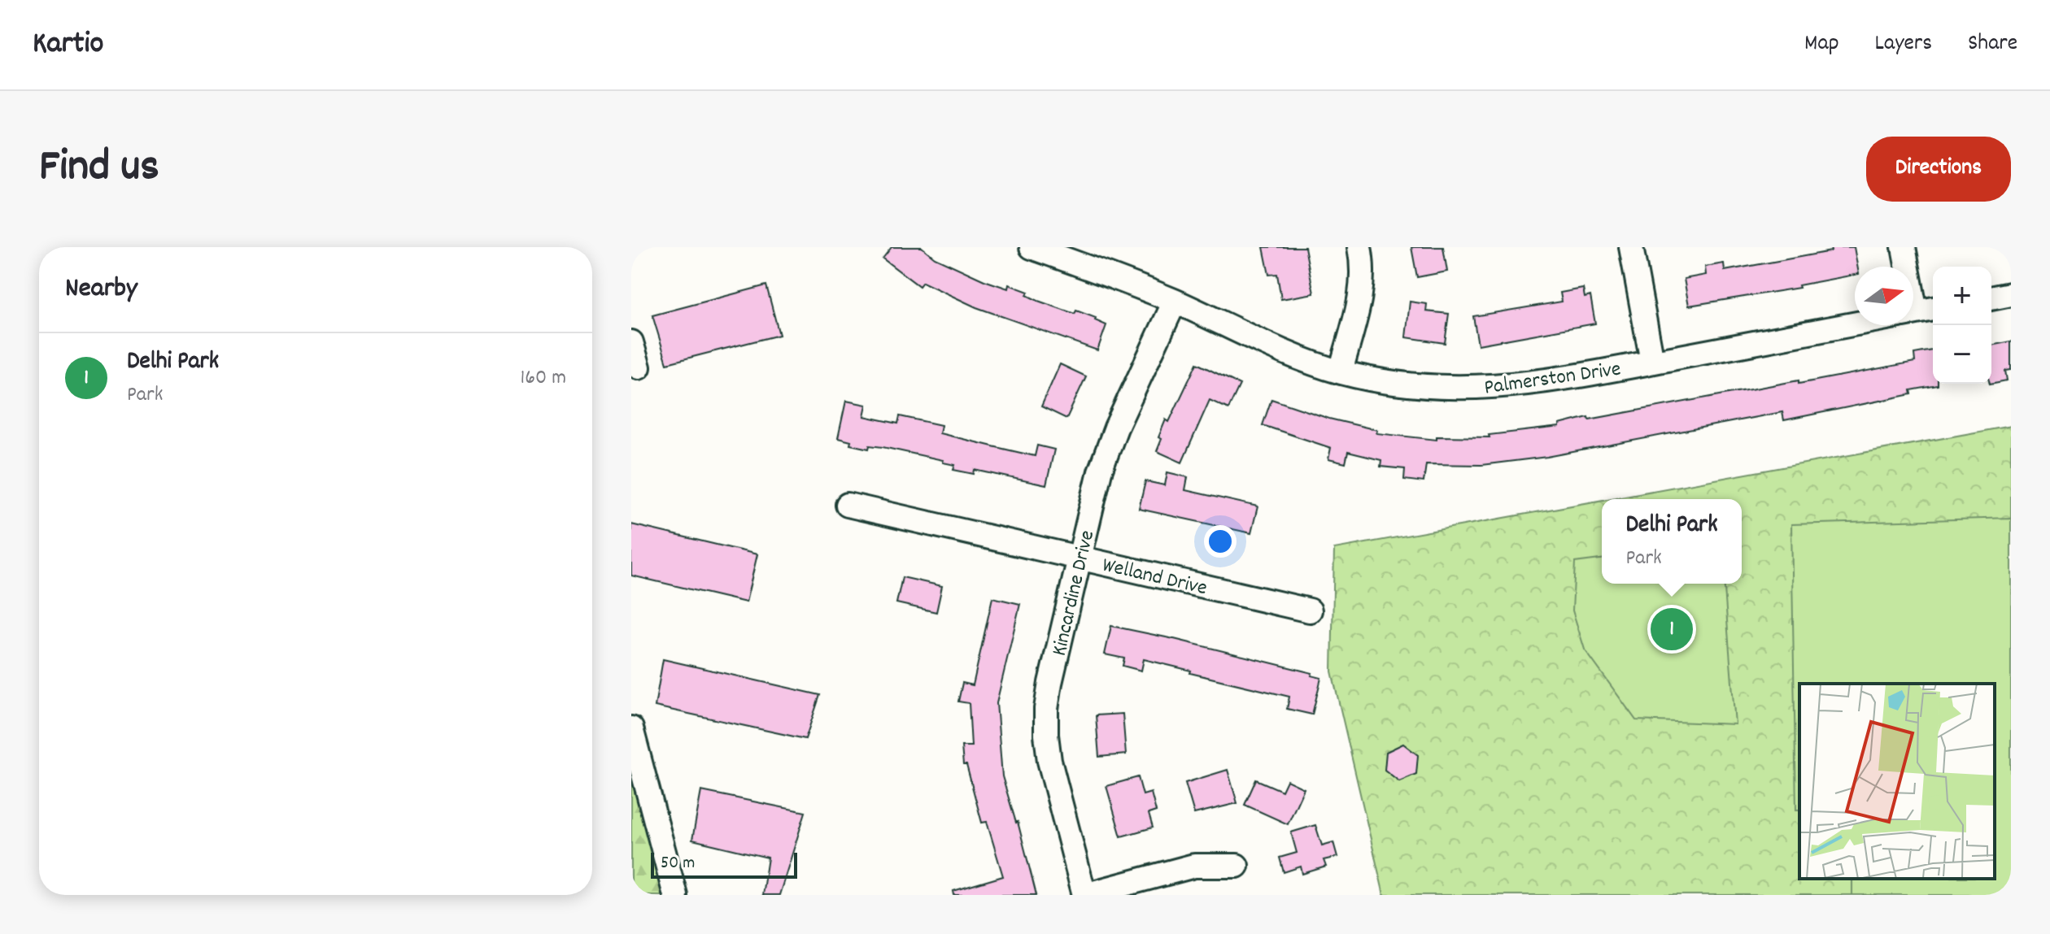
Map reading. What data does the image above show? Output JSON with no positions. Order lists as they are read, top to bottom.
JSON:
{
  "streets": {
    "street": ["Palmerston Drive", "Welland Drive", "Kincardine Drive"]
  },
  "crossings": [
    ["Palmerston Drive", "Kincardine Drive"],
    ["Welland Drive", "Kincardine Drive"]
  ],
  "scale_bar": "50 m",
  "north": "right",
  "page": {
    "header": "Kartio",
    "nav": ["Map", "Layers", "Share"],
    "title": "Find us",
    "buttons": "Directions",
    "heading": "Nearby",
    "map_buttons": ["+", "−"],
    "list": [
      {
        "mark": "1",
        "name": "Delhi Park",
        "note": "Park",
        "value": "160 m"
      }
    ],
    "popup": ["Delhi Park", "Park"],
    "pins": "1",
    "scale": "50 m"
  }
}
